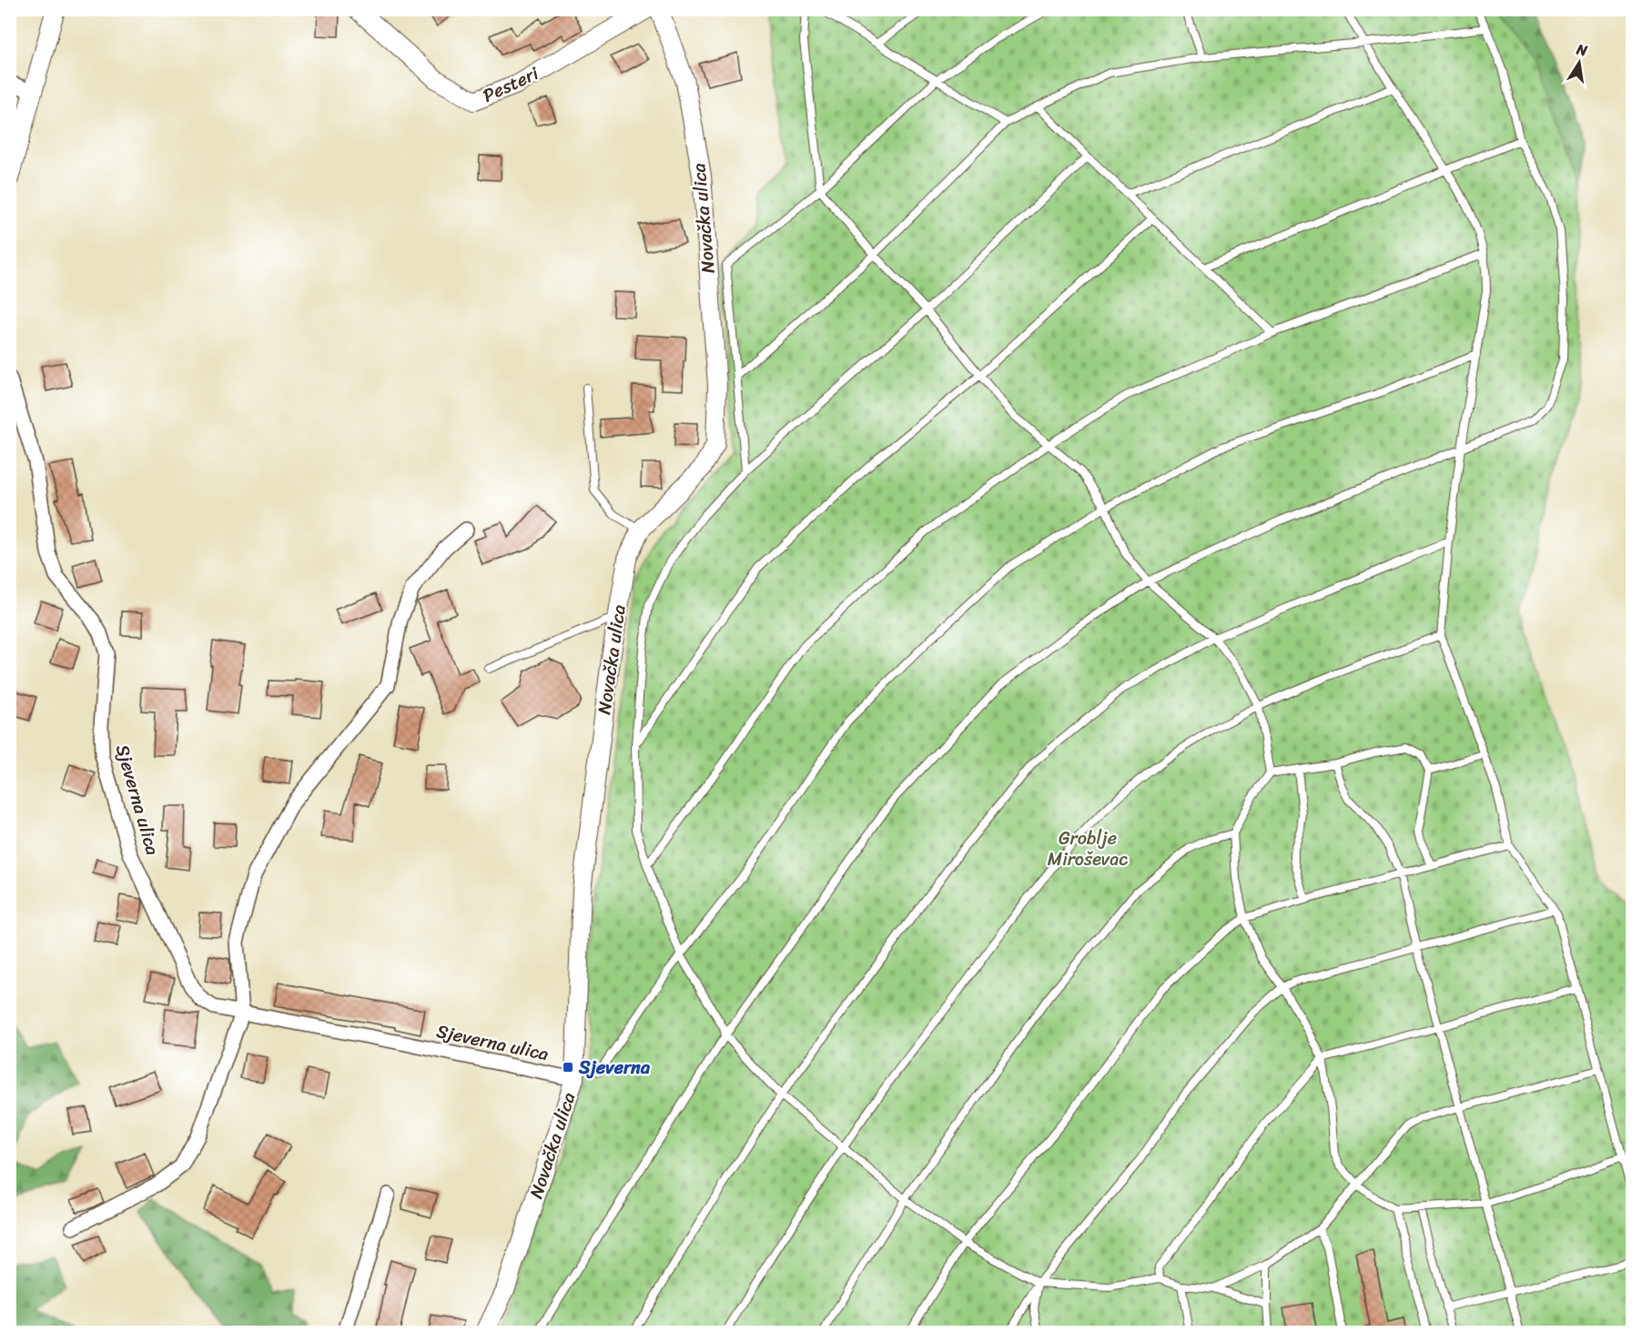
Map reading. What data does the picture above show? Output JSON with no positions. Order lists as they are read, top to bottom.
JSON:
{
  "streets": {
    "street": ["Pesteri", "Novačka ulica", "Sjeverna ulica"]
  },
  "crossings": [
    ["Novačka ulica", "Sjeverna ulica"]
  ],
  "parks": ["Groblje Miroševac"],
  "places": {
    "transit": ["Sjeverna"]
  },
  "north": "top"
}
